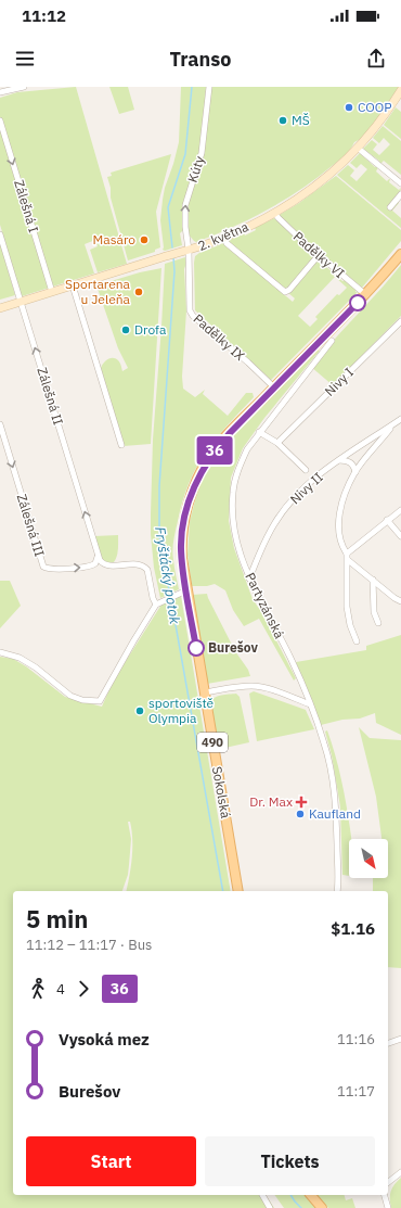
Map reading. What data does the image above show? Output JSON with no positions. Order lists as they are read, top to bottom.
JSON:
{
  "streets": {
    "main road": ["490", "Sokolská"],
    "street": [
      "Kúty",
      "Zálešná I",
      "2. května",
      "Padělky VI",
      "Padělky IX",
      "Nivy I",
      "Zálešná II",
      "Nivy II",
      "Zálešná III",
      "Partyzánská"
    ]
  },
  "crossings": [
    ["Kúty", "2. května"],
    ["Kúty", "Padělky IX"],
    ["Zálešná I", "2. května"],
    ["2. května", "Padělky VI"],
    ["2. května", "Padělky IX"],
    ["2. května", "Zálešná II"],
    ["Padělky VI", "Sokolská"],
    ["Padělky IX", "Sokolská"],
    ["Zálešná II", "Zálešná III"],
    ["Nivy II", "Partyzánská"]
  ],
  "one_way": ["Kúty", "Zálešná I", "Zálešná II"],
  "water": ["Fryštácký potok"],
  "places": {
    "other": [
      "COOP",
      "MŠ",
      "Masáro",
      "Sportarena u Jeleňa",
      "Drofa",
      "Burešov",
      "sportoviště Olympia",
      "Kaufland"
    ],
    "health": ["Dr. Max"]
  },
  "lines": ["bus line 36"],
  "north": "bottom right",
  "page": {
    "status": "11:12",
    "header": "Transo",
    "on_map": "36",
    "heading": ["5 min", "11:12 – 11:17 · Bus", "$1.16"],
    "legs": ["4", "36"],
    "list": [
      {
        "name": "Vysoká mez",
        "value": "11:16"
      },
      {
        "name": "Burešov",
        "value": "11:17"
      }
    ],
    "buttons": ["Start", "Tickets"]
  }
}
